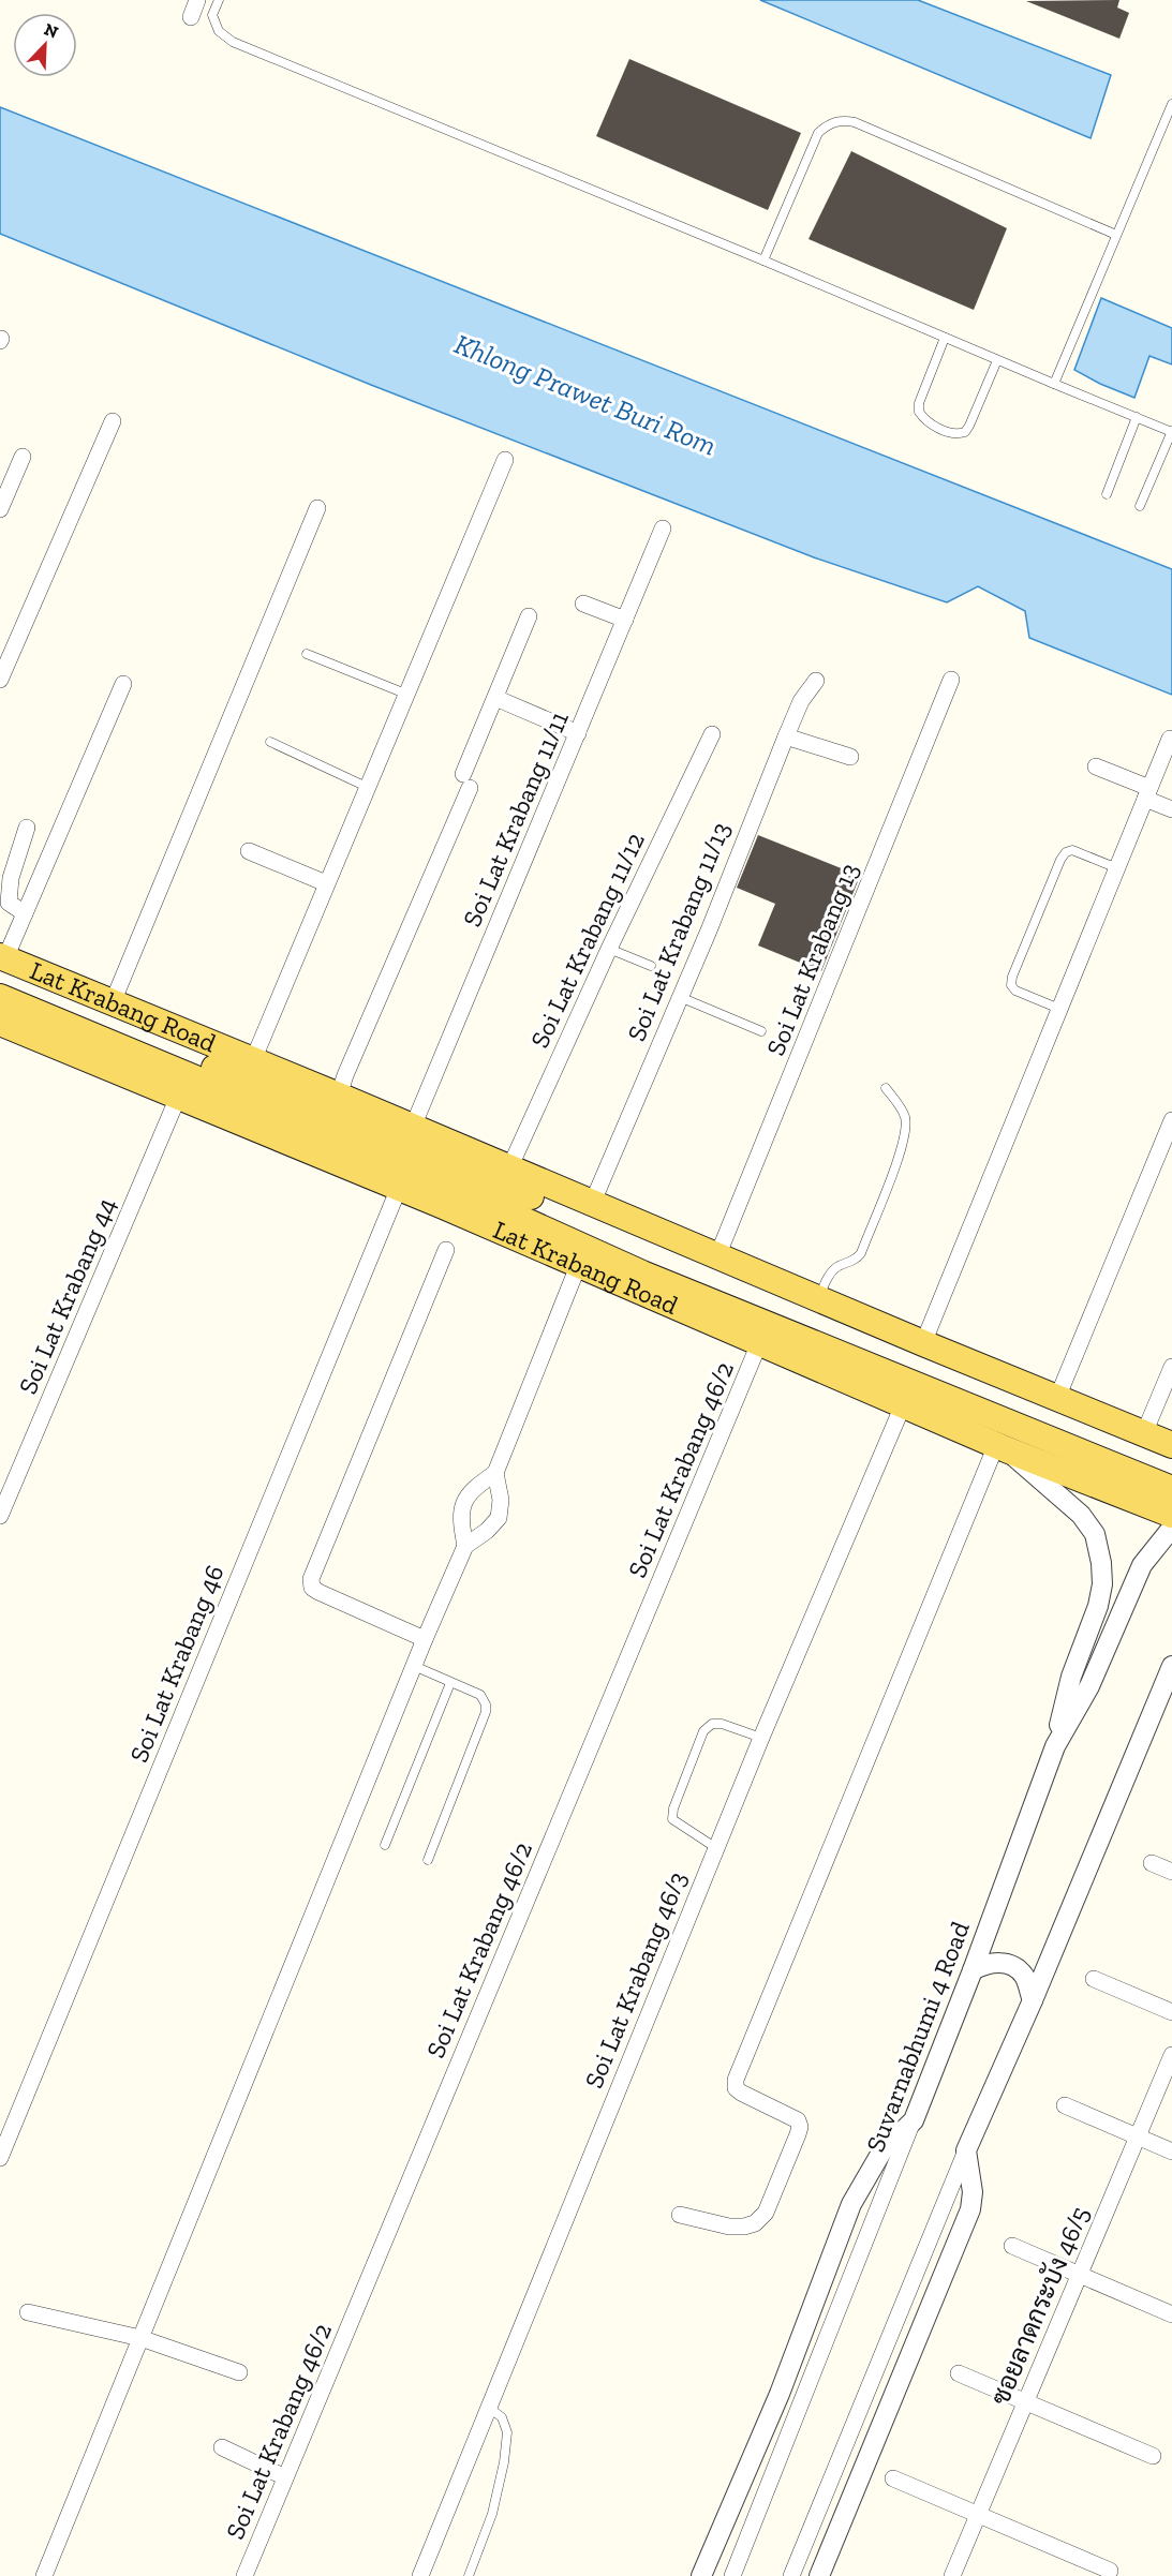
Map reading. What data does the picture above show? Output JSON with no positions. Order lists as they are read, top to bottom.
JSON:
{
  "streets": {
    "main road": ["Lat Krabang Road"],
    "street": [
      "Soi Lat Krabang 11/11",
      "Soi Lat Krabang 11/13",
      "Soi Lat Krabang 11/12",
      "Soi Lat Krabang 13",
      "Soi Lat Krabang 44",
      "Soi Lat Krabang 46/2",
      "Soi Lat Krabang 46",
      "Soi Lat Krabang 46/3",
      "Suvarnabhumi 4 Road",
      "ซอยลาดกระบัง 46/5"
    ]
  },
  "crossings": [
    ["Soi Lat Krabang 11/11", "Lat Krabang Road"],
    ["Soi Lat Krabang 11/13", "Lat Krabang Road"],
    ["Soi Lat Krabang 11/12", "Lat Krabang Road"],
    ["Soi Lat Krabang 13", "Lat Krabang Road"],
    ["Lat Krabang Road", "Soi Lat Krabang 44"],
    ["Lat Krabang Road", "Soi Lat Krabang 46/2"],
    ["Lat Krabang Road", "Soi Lat Krabang 46"],
    ["Lat Krabang Road", "Soi Lat Krabang 46/3"]
  ],
  "water": ["Khlong Prawet Buri Rom"],
  "north": "top right"
}
